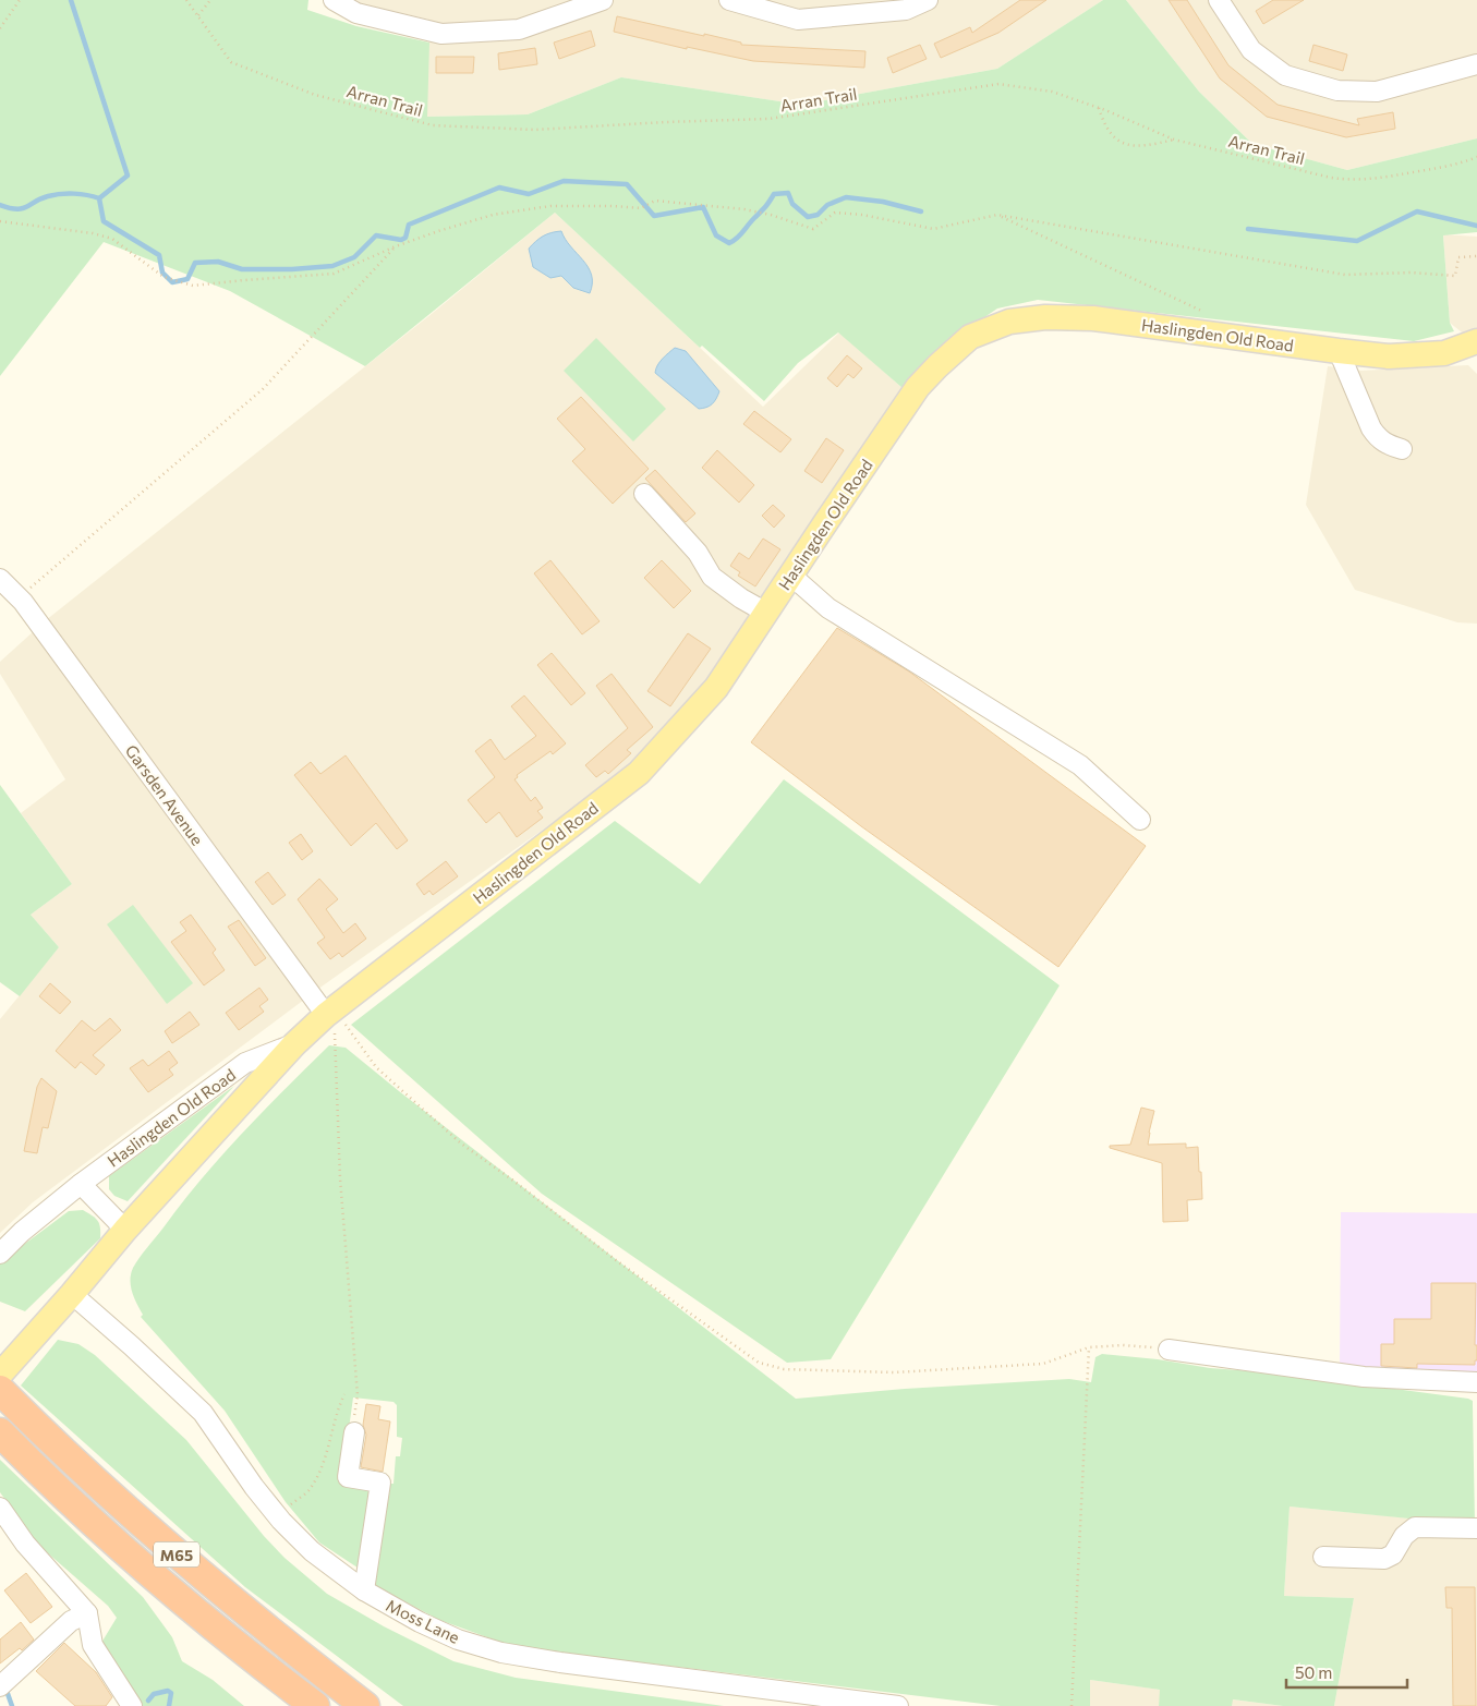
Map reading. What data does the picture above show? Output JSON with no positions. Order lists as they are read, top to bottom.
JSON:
{
  "streets": {
    "highway": ["M65"],
    "main road": ["Haslingden Old Road"],
    "street": ["Garsden Avenue", "Moss Lane"],
    "path": ["Arran Trail"]
  },
  "crossings": [
    ["Haslingden Old Road", "Garsden Avenue"],
    ["Haslingden Old Road", "Moss Lane"]
  ],
  "scale_bar": "50 m"
}
